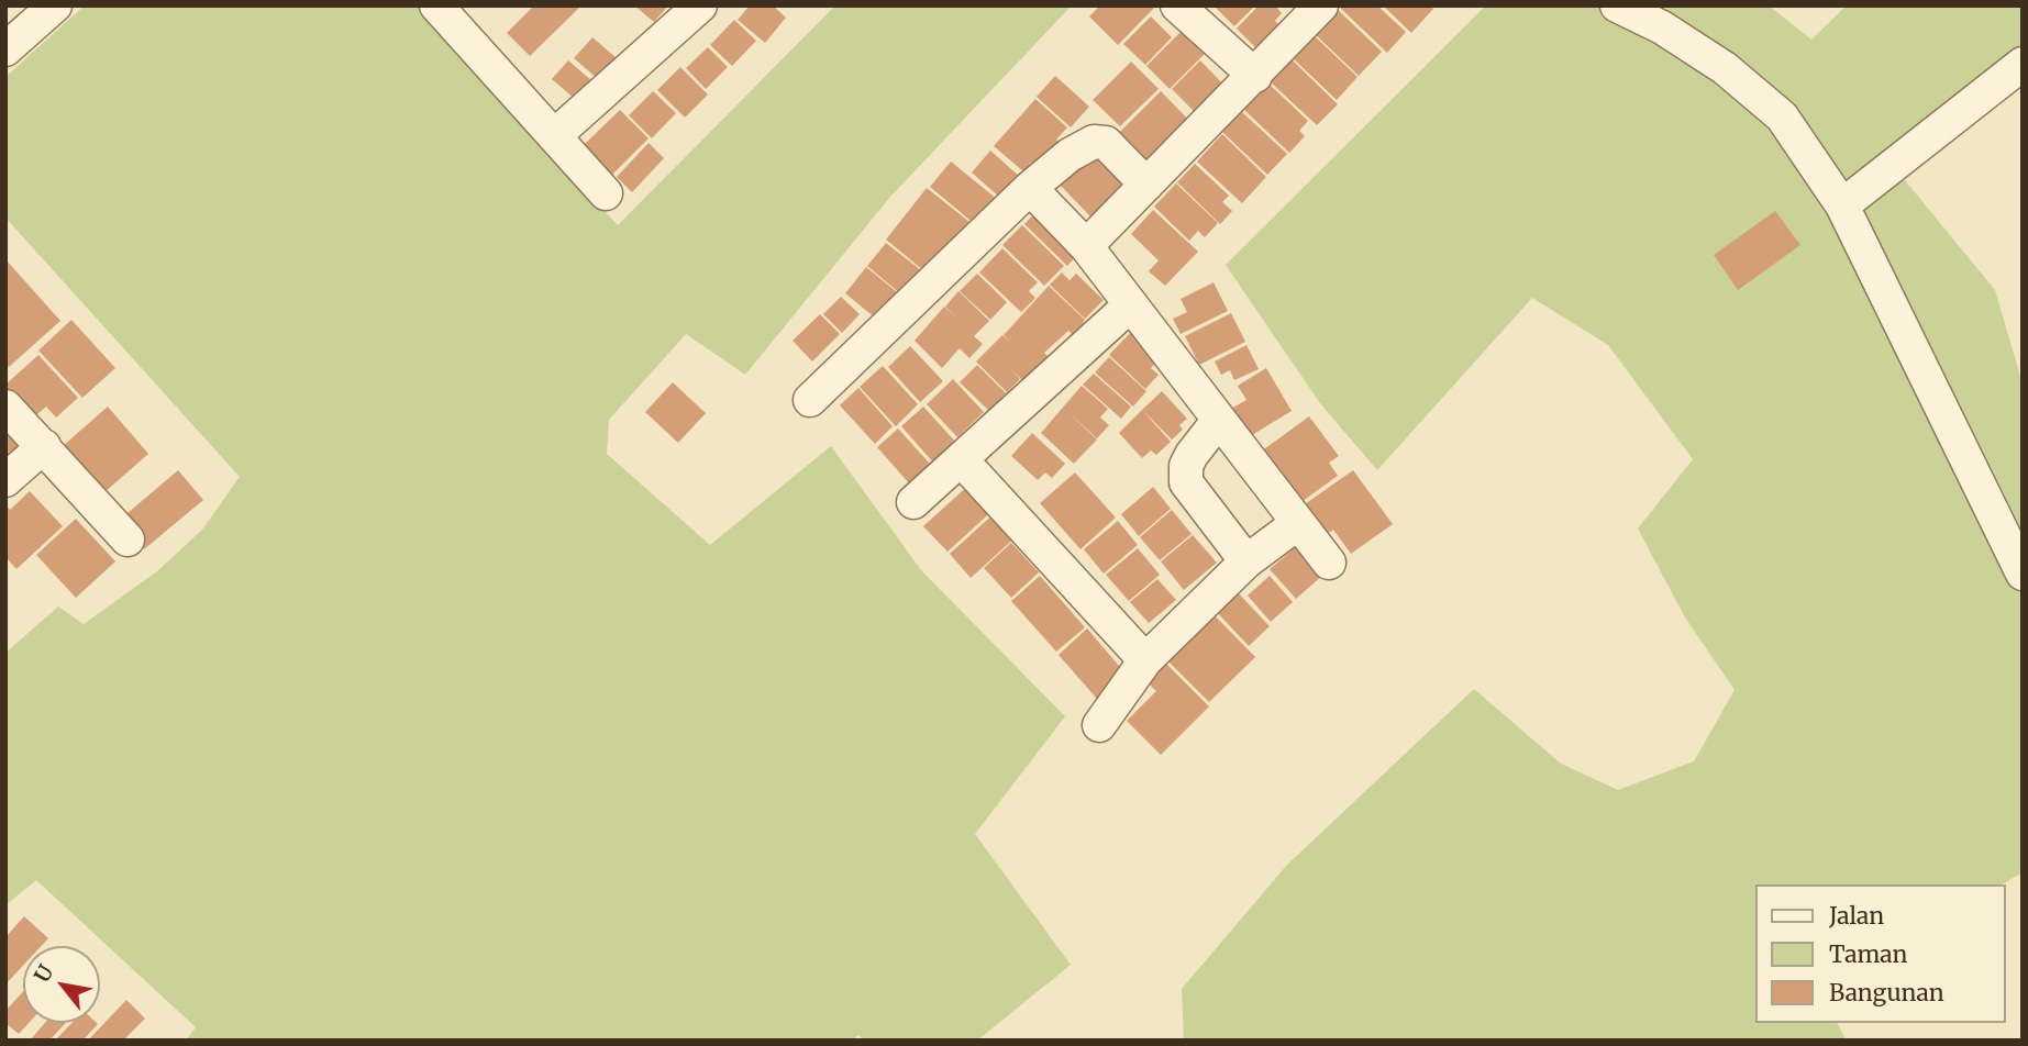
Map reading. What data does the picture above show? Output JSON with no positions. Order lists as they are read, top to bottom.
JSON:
{
  "legend": ["Jalan", "Taman", "Bangunan"],
  "north": "top left"
}
